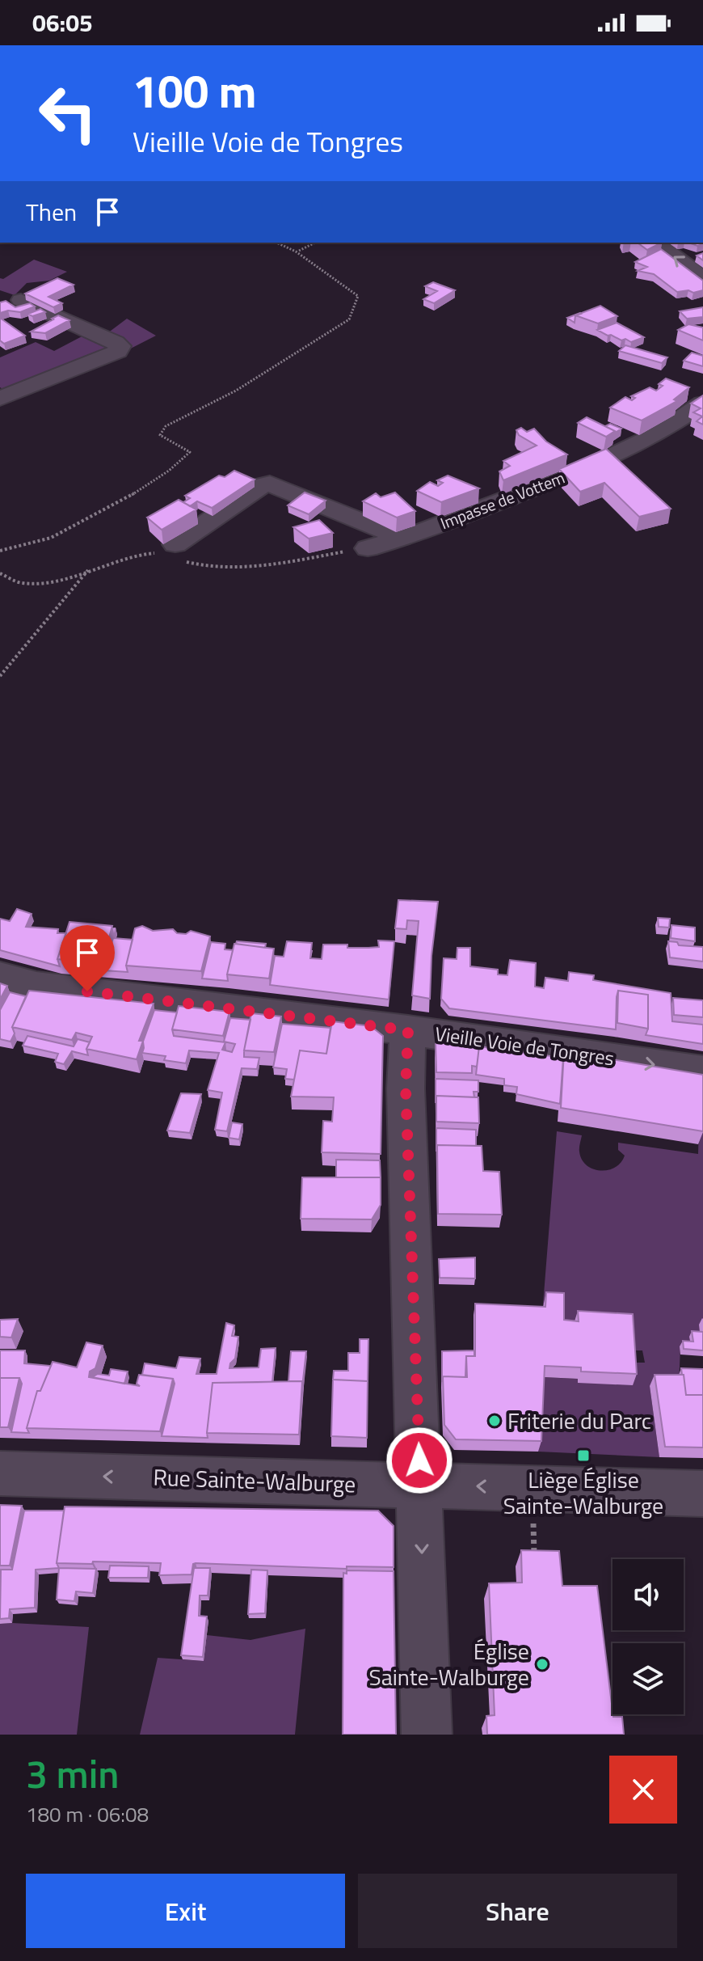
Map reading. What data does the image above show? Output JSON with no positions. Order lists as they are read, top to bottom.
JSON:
{
  "streets": {
    "street": ["Impasse de Vottem", "Vieille Voie de Tongres", "Rue Sainte-Walburge"]
  },
  "one_way": ["Vieille Voie de Tongres", "Rue Sainte-Walburge"],
  "places": {
    "other": ["Friterie du Parc", "Église Sainte-Walburge"],
    "transit": ["Liège Église Sainte-Walburge"]
  },
  "page": {
    "status": "06:05",
    "turn": ["100 m", "Vieille Voie de Tongres"],
    "then": "Then",
    "heading": ["3 min", "180 m · 06:08"],
    "buttons": ["Exit", "Share"]
  }
}
